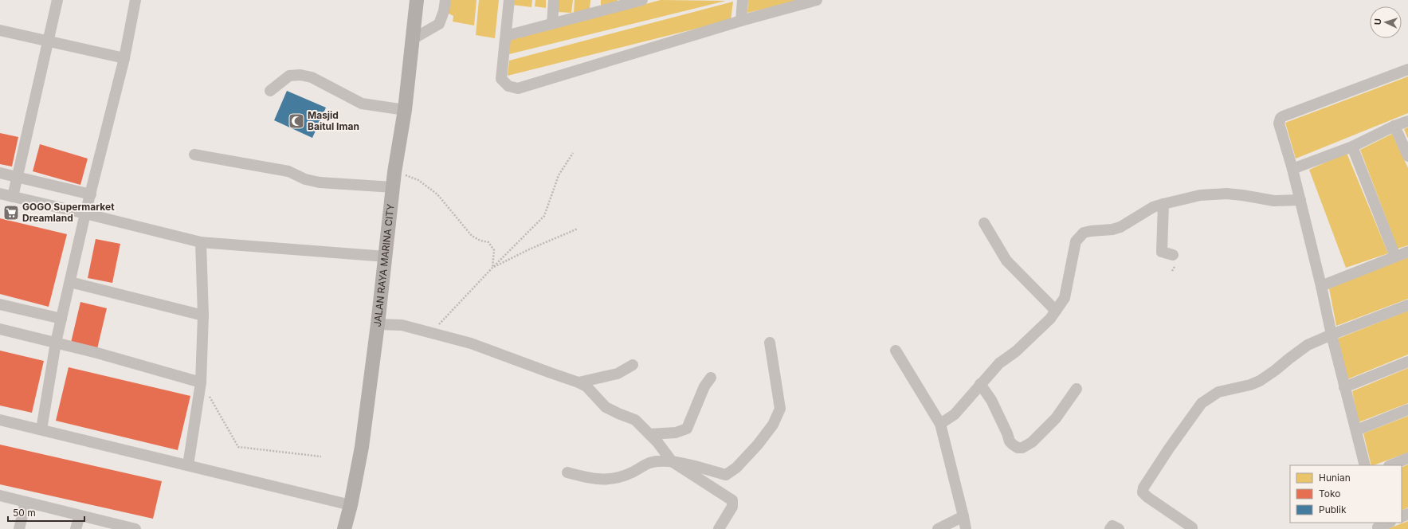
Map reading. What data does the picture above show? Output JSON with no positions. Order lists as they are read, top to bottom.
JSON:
{
  "streets": {
    "main road": ["JALAN RAYA MARINA CITY"]
  },
  "places": {
    "mosque": ["Masjid Baitul Iman"],
    "supermarket": ["GOGO Supermarket Dreamland"]
  },
  "legend": ["Hunian", "Toko", "Publik"],
  "scale_bar": "50 m",
  "north": "left"
}
